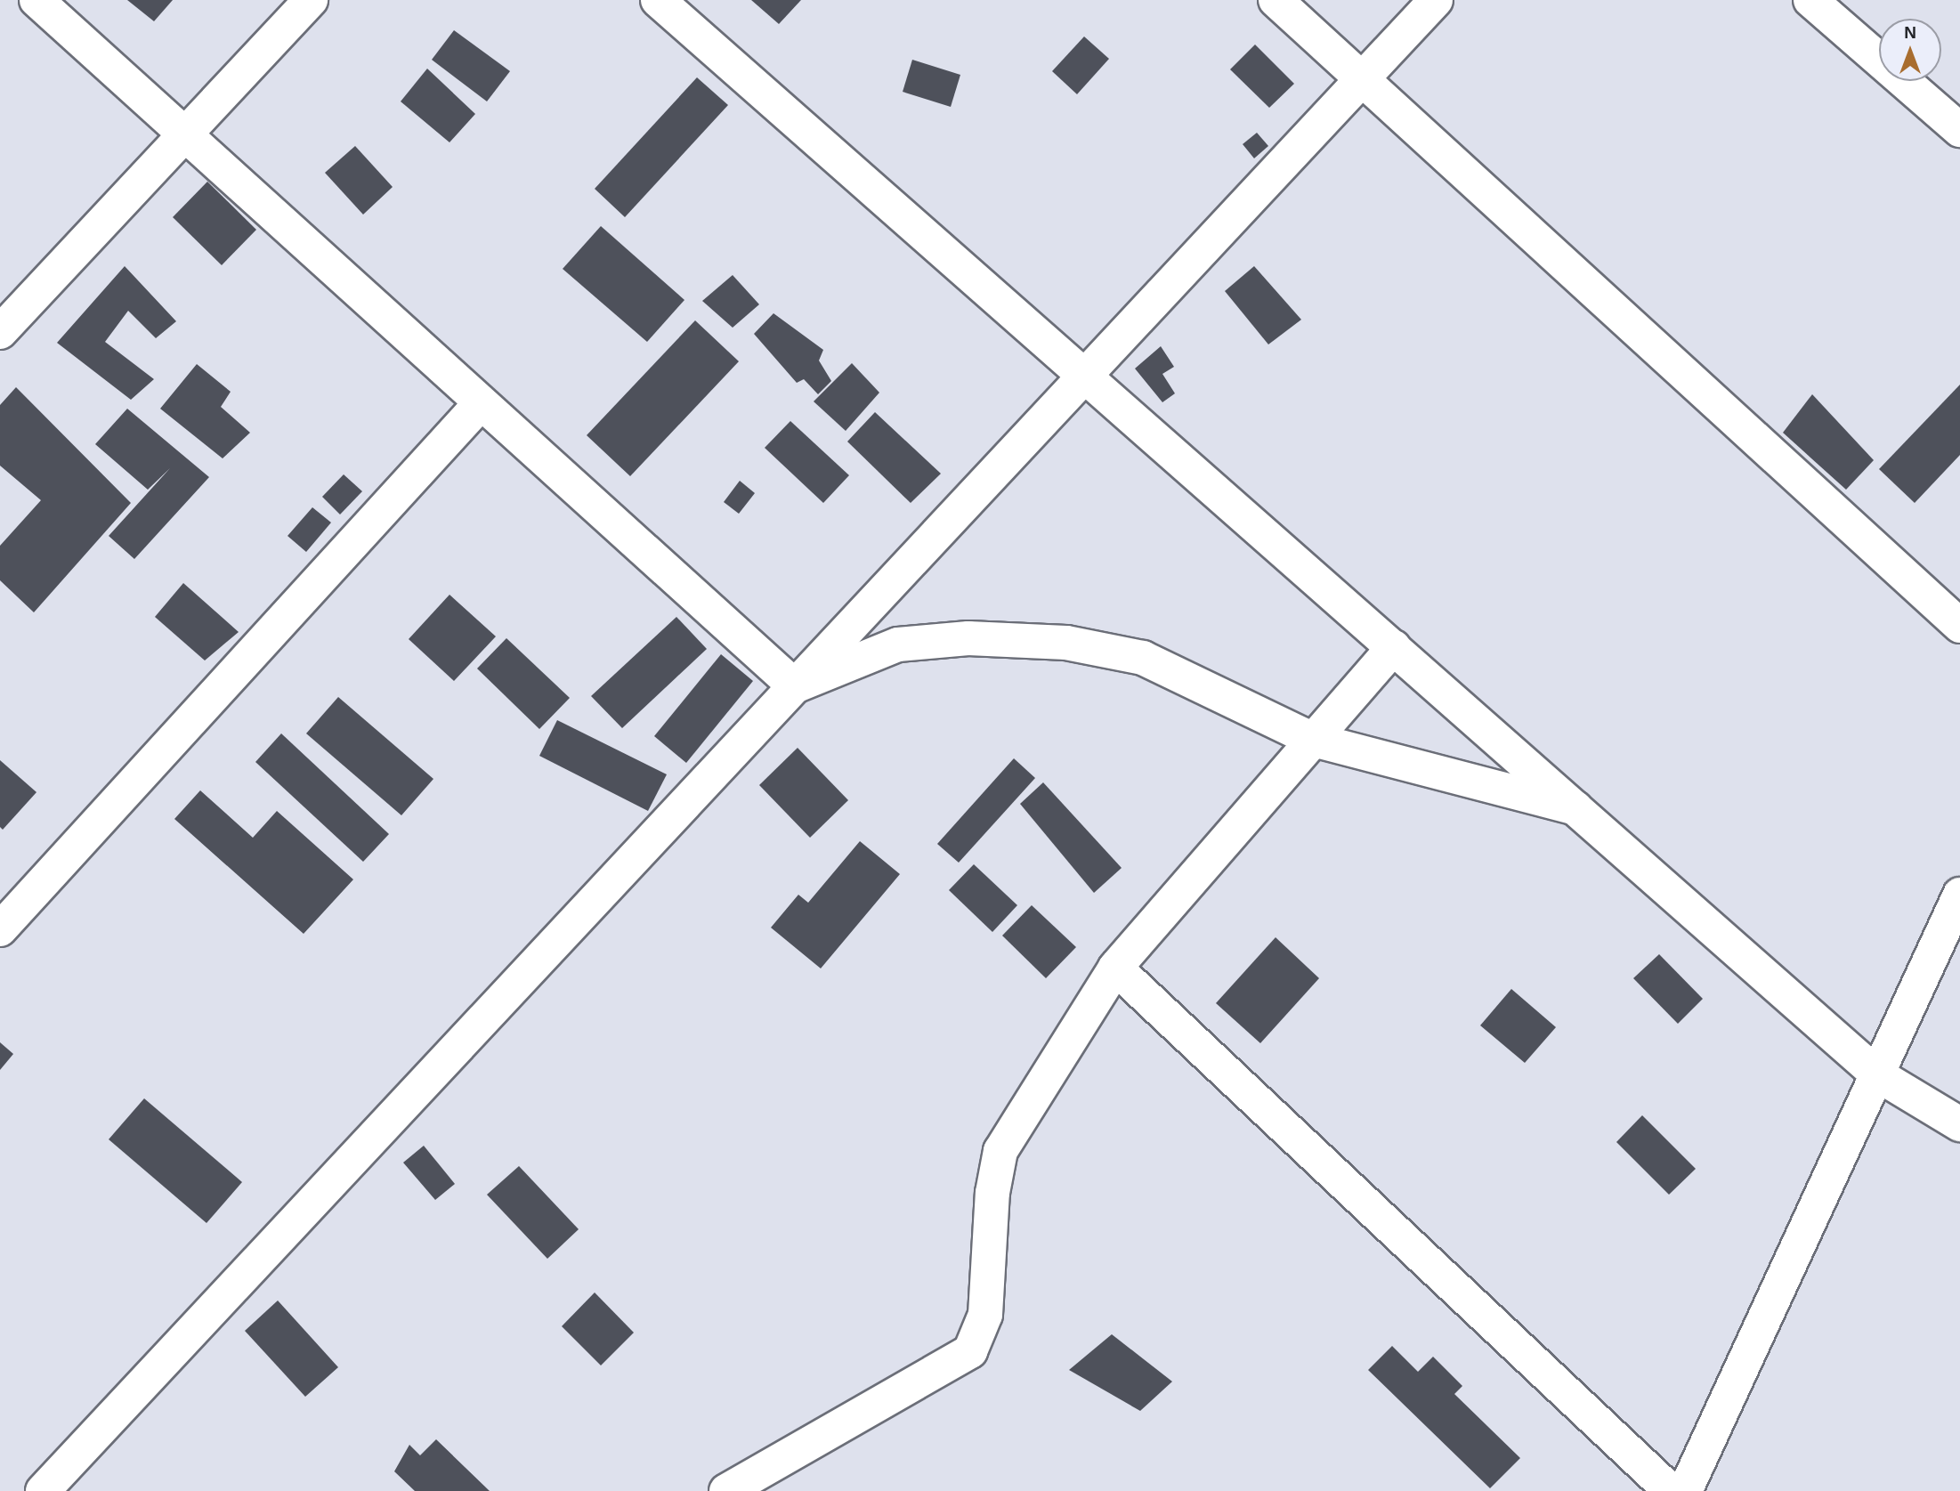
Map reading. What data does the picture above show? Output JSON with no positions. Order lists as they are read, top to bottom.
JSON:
{
  "north": "top"
}
